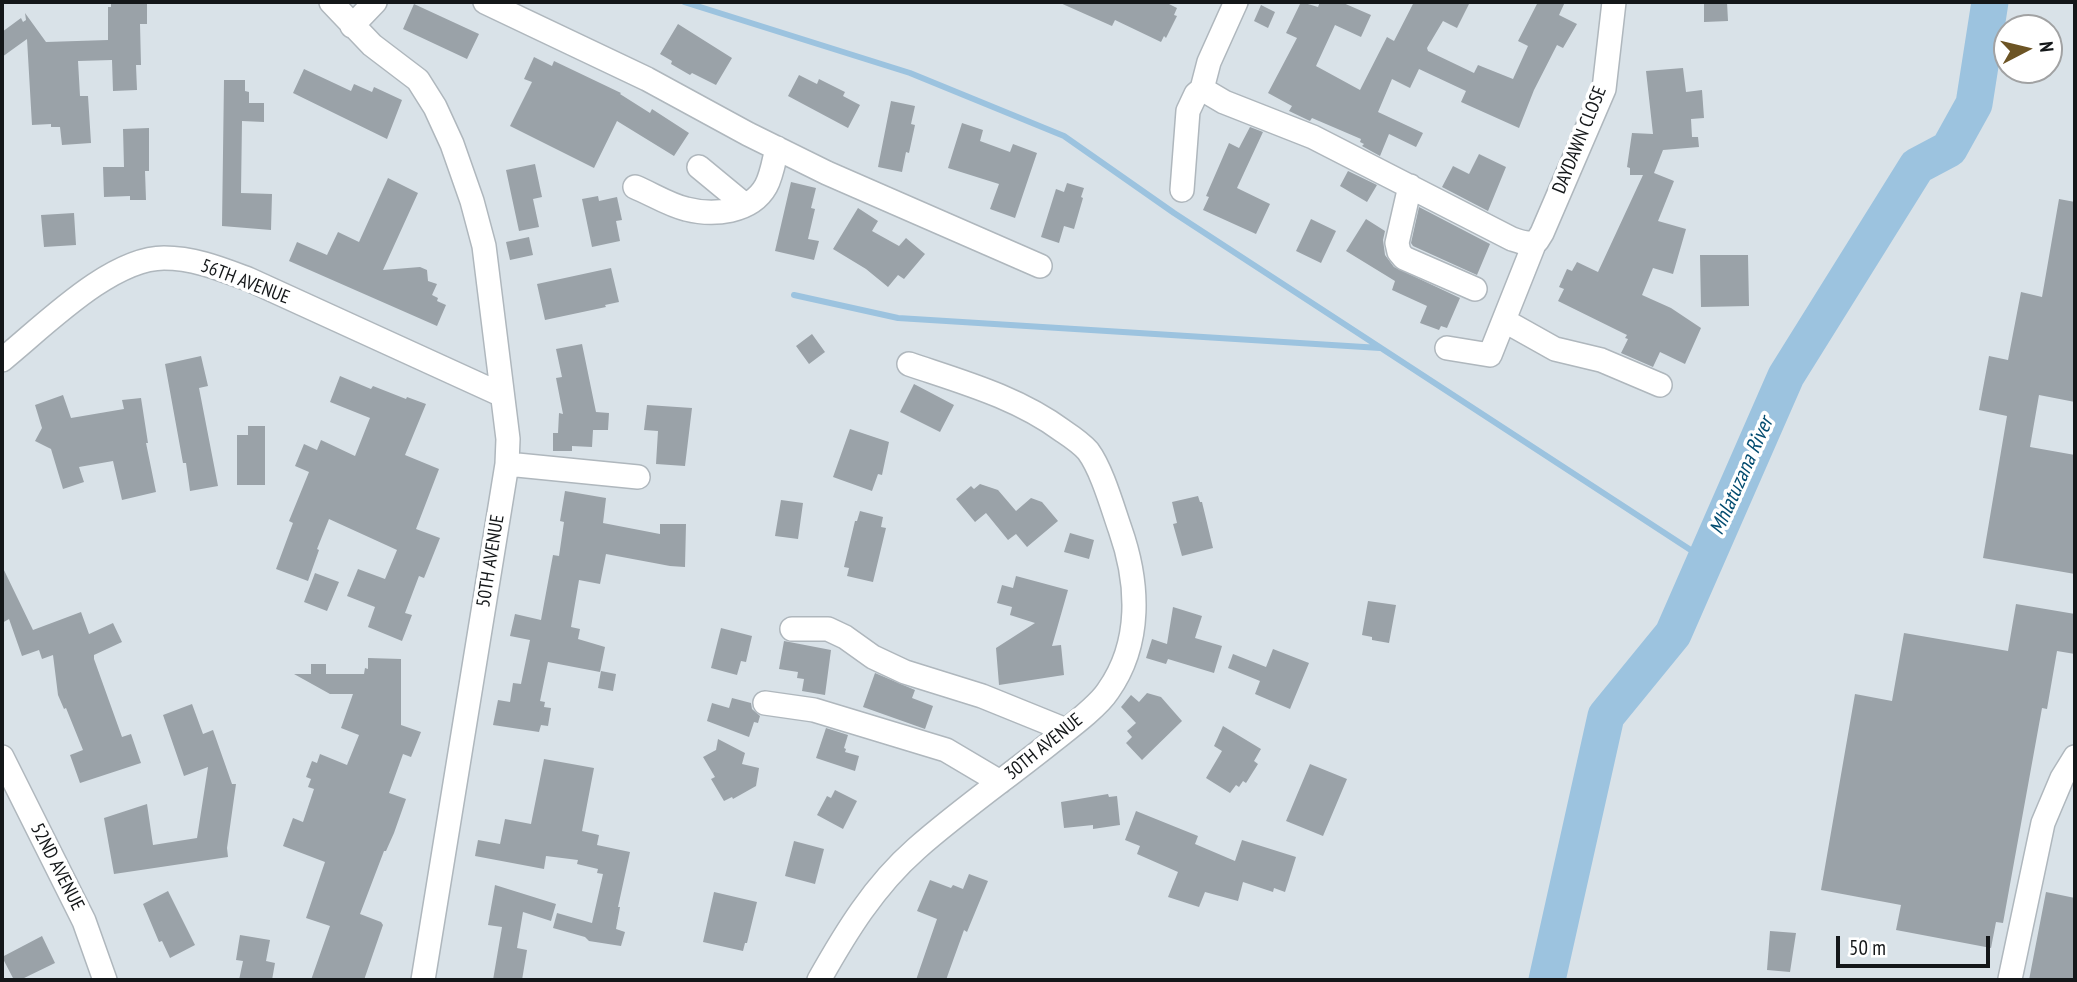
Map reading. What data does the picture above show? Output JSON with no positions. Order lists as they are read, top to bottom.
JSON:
{
  "streets": {
    "street": [
      "DAYDAWN CLOSE",
      "56TH AVENUE",
      "50TH AVENUE",
      "30TH AVENUE",
      "52ND AVENUE"
    ]
  },
  "crossings": [
    ["56TH AVENUE", "50TH AVENUE"]
  ],
  "water": ["Mhlatuzana River"],
  "scale_bar": "50 m",
  "north": "right"
}
